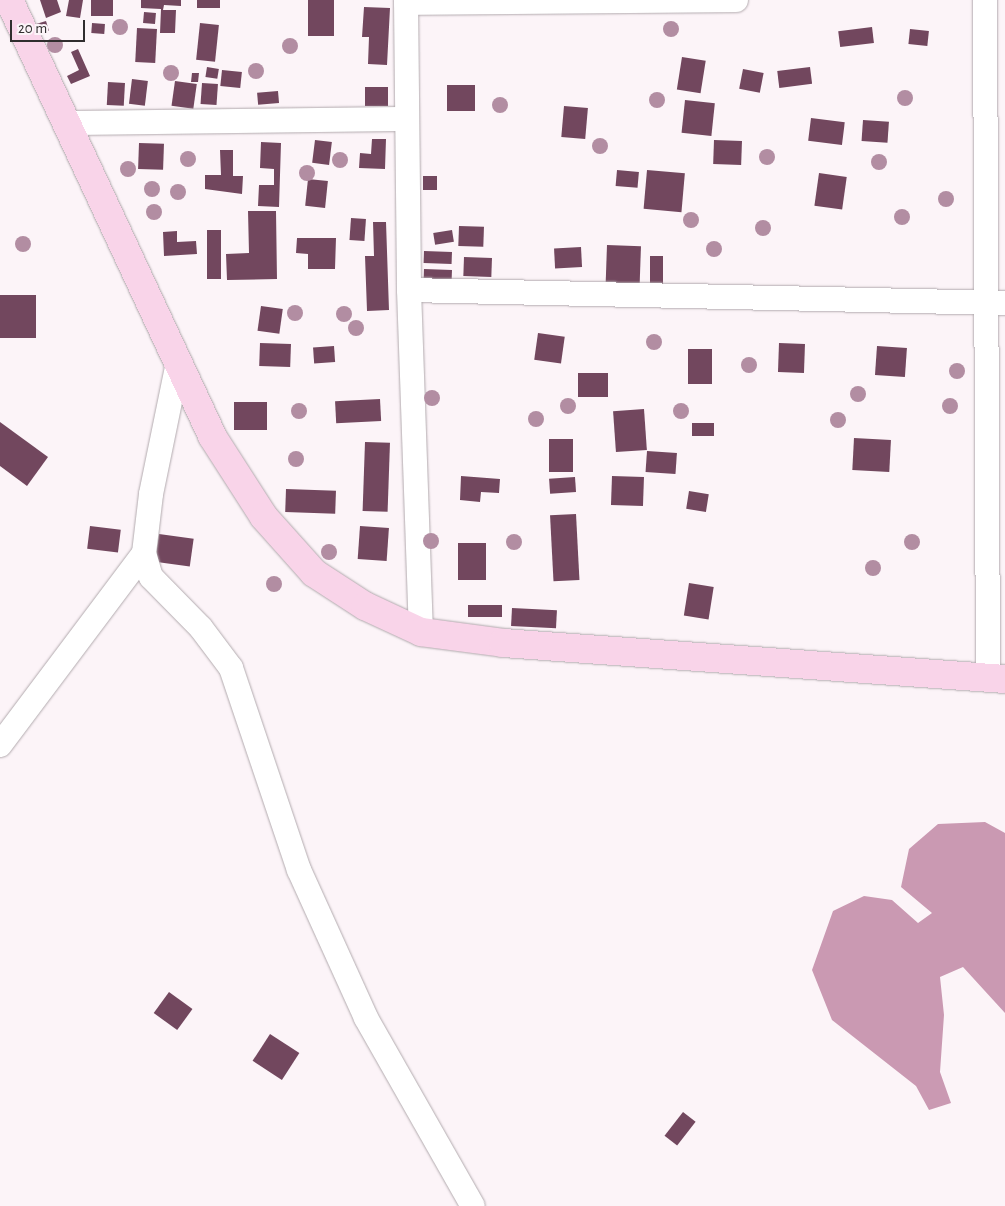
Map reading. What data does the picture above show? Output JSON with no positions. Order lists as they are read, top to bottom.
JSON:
{
  "scale_bar": "20 m"
}
